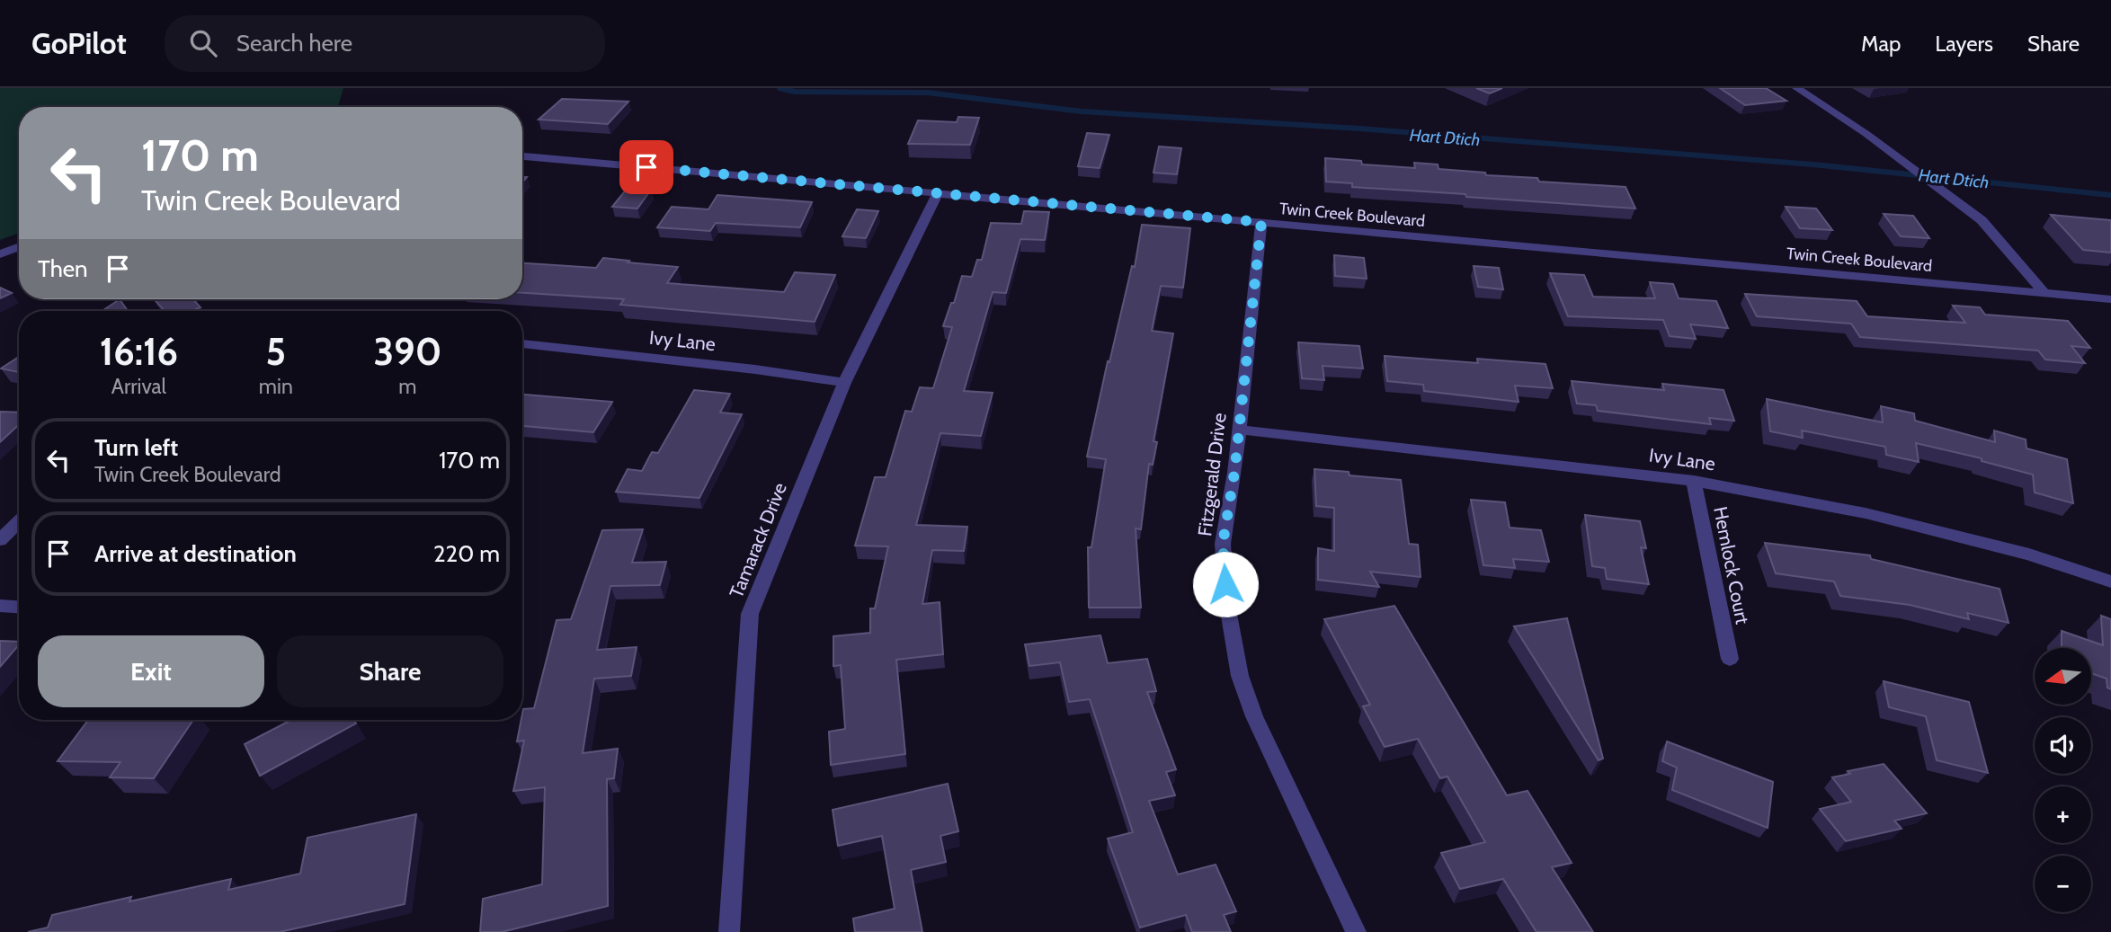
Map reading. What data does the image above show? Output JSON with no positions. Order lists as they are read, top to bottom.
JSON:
{
  "streets": {
    "street": [
      "Twin Creek Boulevard",
      "Ivy Lane",
      "Fitzgerald Drive",
      "Tamarack Drive",
      "Hemlock Court"
    ]
  },
  "crossings": [
    ["Twin Creek Boulevard", "Fitzgerald Drive"],
    ["Twin Creek Boulevard", "Tamarack Drive"],
    ["Ivy Lane", "Fitzgerald Drive"],
    ["Ivy Lane", "Tamarack Drive"],
    ["Ivy Lane", "Hemlock Court"]
  ],
  "water": ["Hart Dtich"],
  "north": "left",
  "page": {
    "header": "GoPilot",
    "search": "Search here",
    "nav": ["Map", "Layers", "Share"],
    "turn": ["170 m", "Twin Creek Boulevard"],
    "then": "Then",
    "eta": [
      "16:16",
      "Arrival",
      "5",
      "min",
      "390",
      "m"
    ],
    "list": [
      {
        "name": "Turn left",
        "note": "Twin Creek Boulevard",
        "value": "170 m"
      },
      {
        "name": "Arrive at destination",
        "value": "220 m"
      }
    ],
    "buttons": ["Exit", "Share"],
    "map_buttons": ["+", "−"]
  }
}
